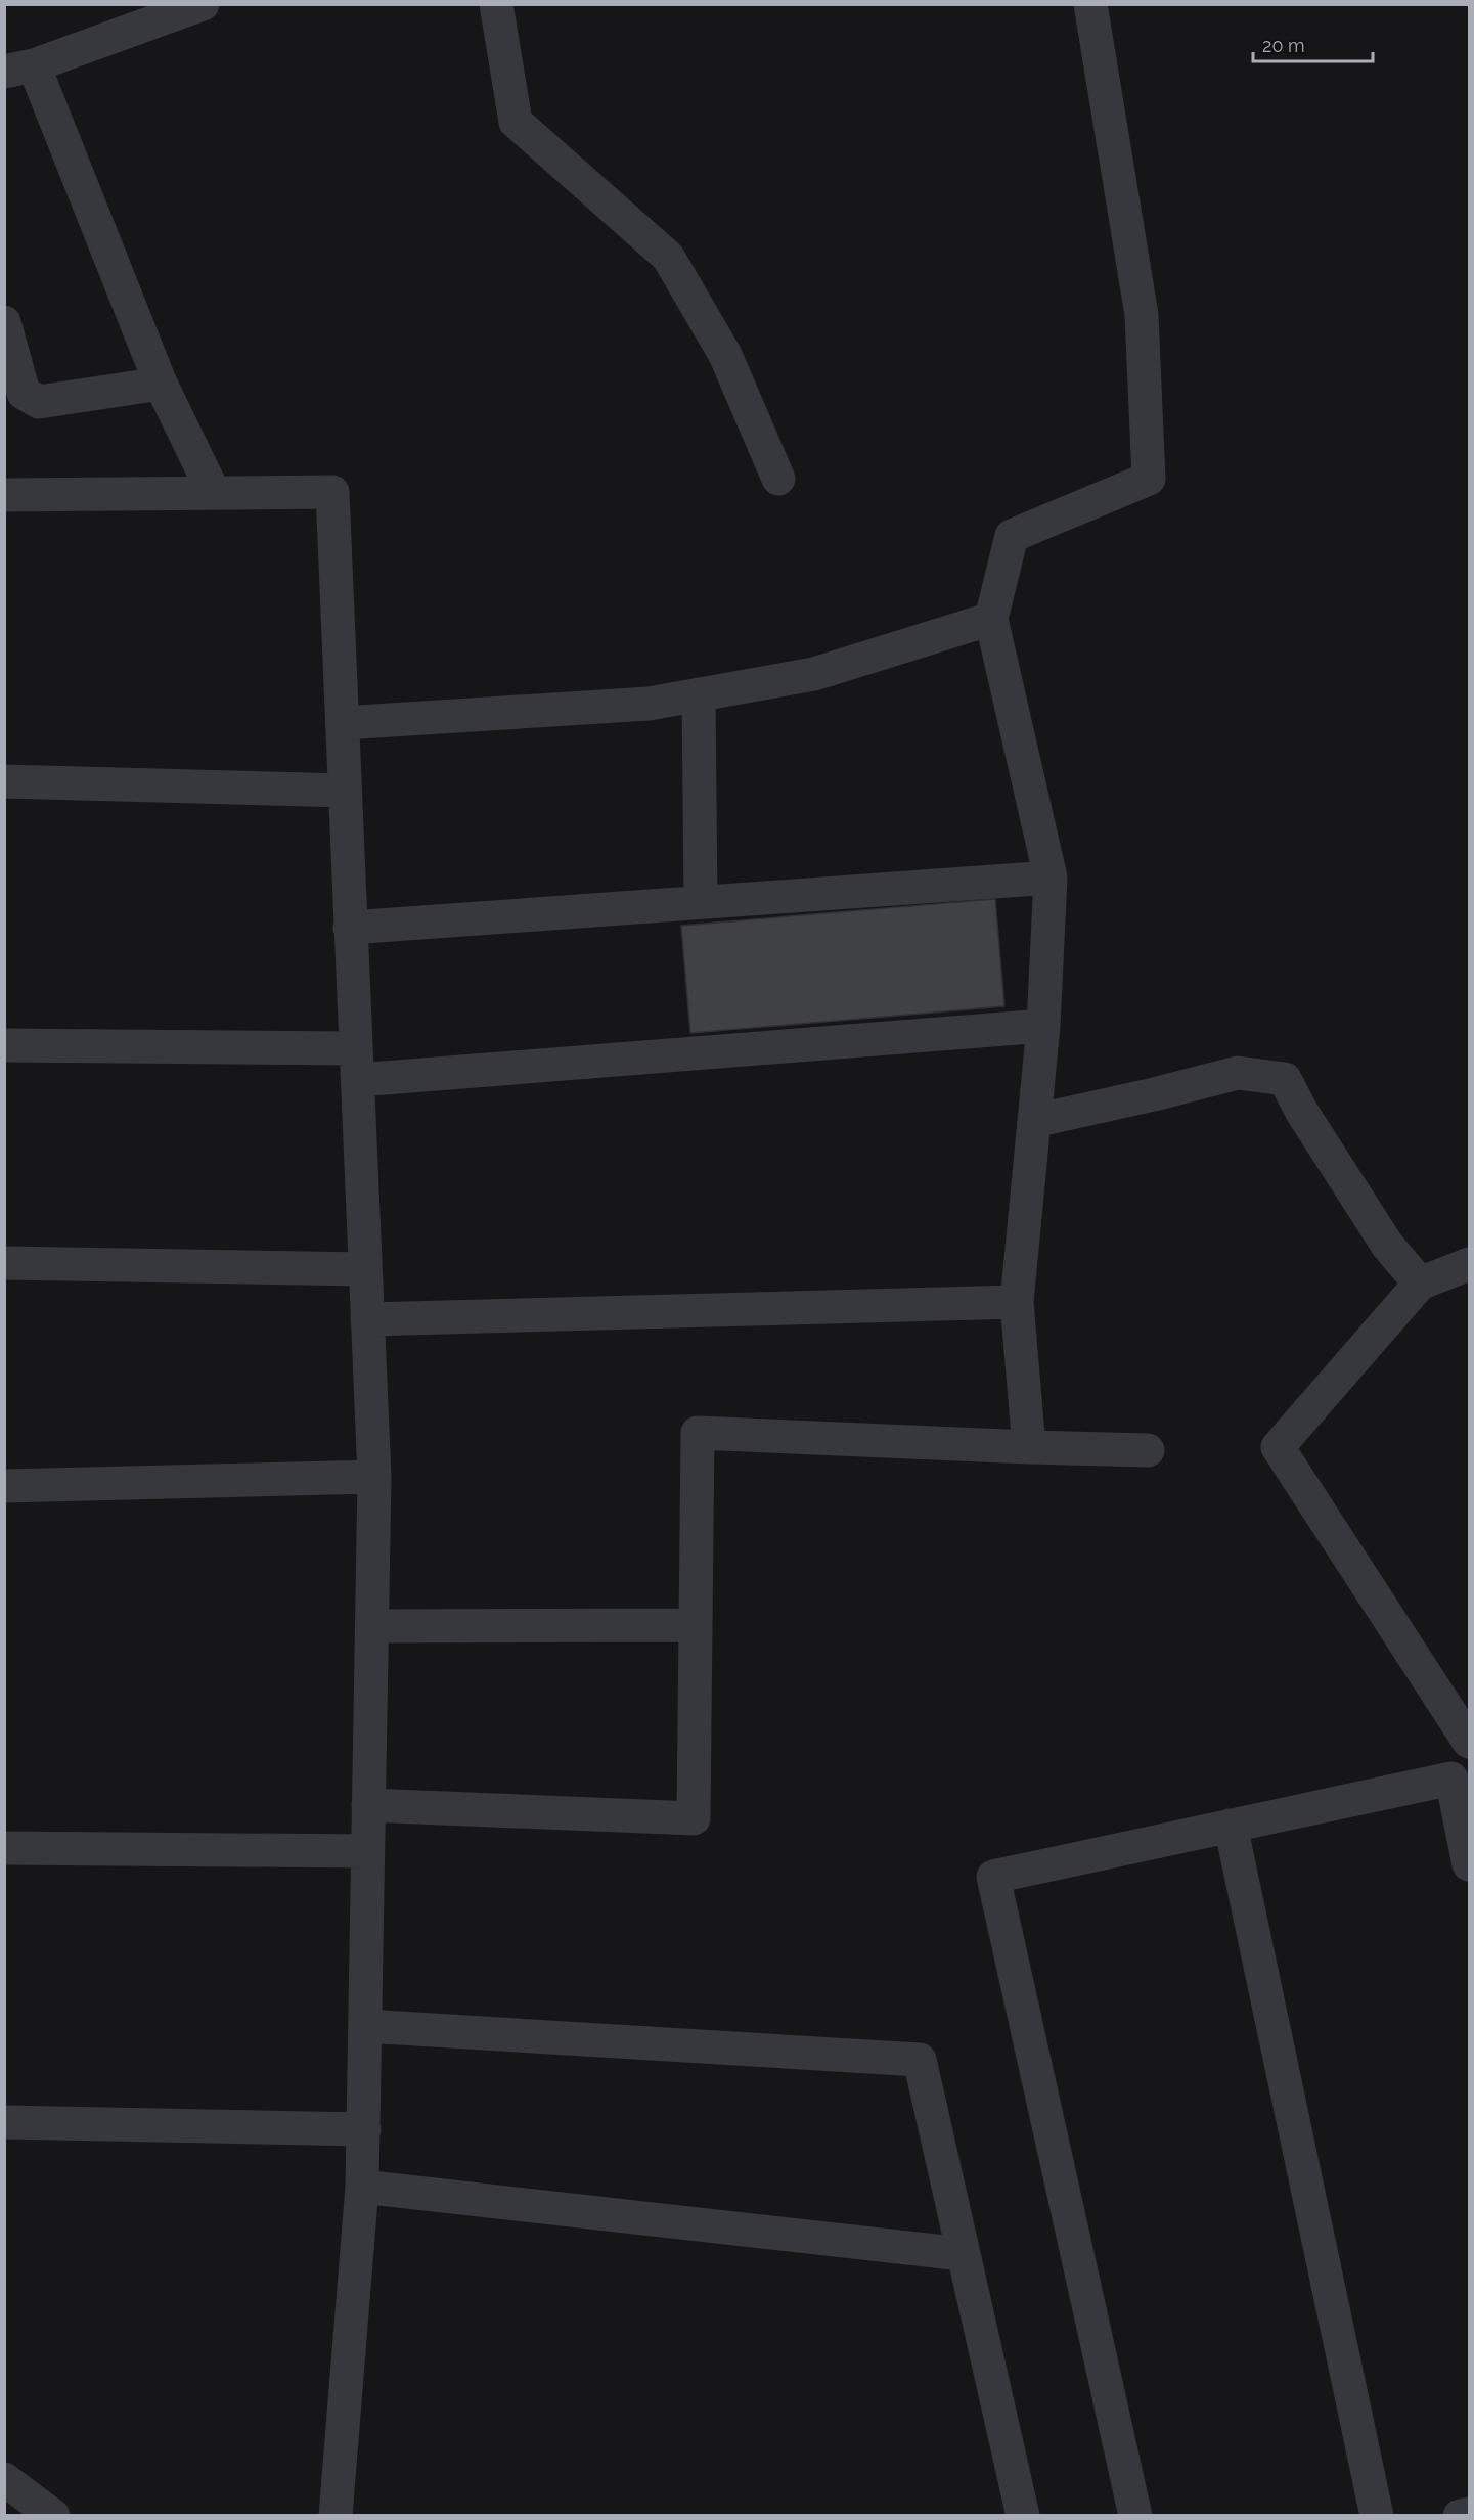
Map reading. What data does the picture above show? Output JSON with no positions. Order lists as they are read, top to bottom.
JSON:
{
  "scale_bar": "20 m"
}
